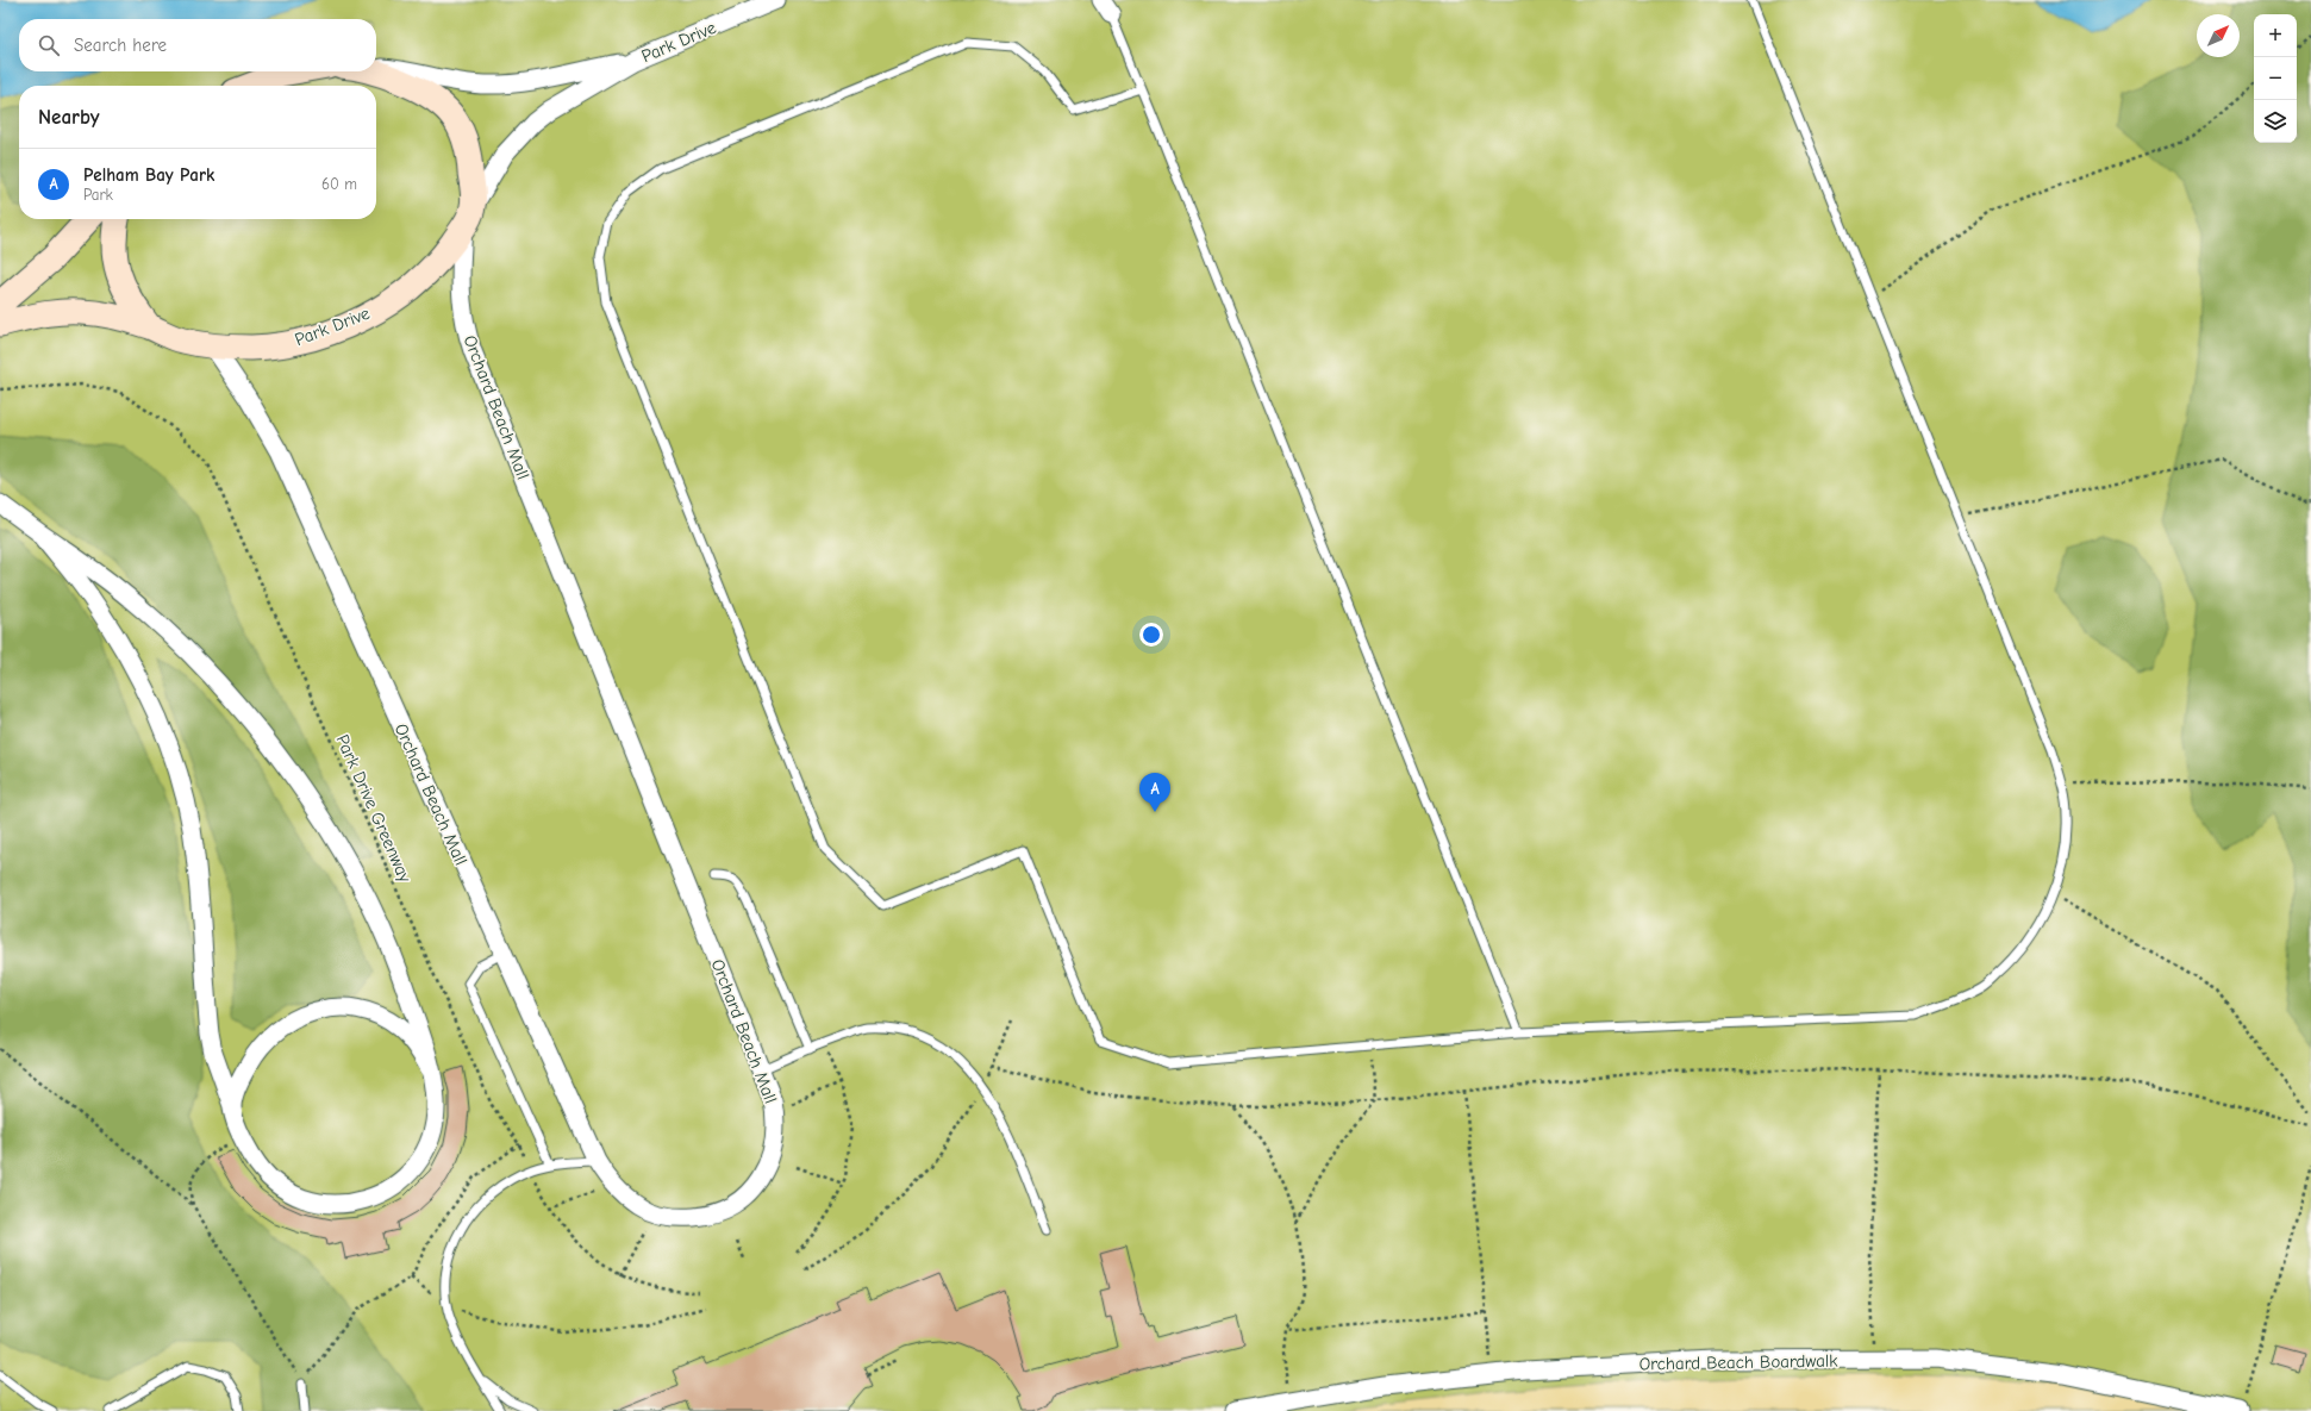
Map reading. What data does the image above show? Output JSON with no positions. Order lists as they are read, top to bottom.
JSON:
{
  "streets": {
    "street": ["Park Drive", "Orchard Beach Mall", "Orchard Beach Boardwalk"],
    "path": ["Park Drive Greenway"]
  },
  "crossings": [
    ["Park Drive", "Orchard Beach Mall"]
  ],
  "north": "top right",
  "page": {
    "map_buttons": ["+", "−"],
    "search": "Search here",
    "heading": "Nearby",
    "list": [
      {
        "mark": "A",
        "name": "Pelham Bay Park",
        "note": "Park",
        "value": "60 m"
      }
    ],
    "pins": "A"
  }
}
